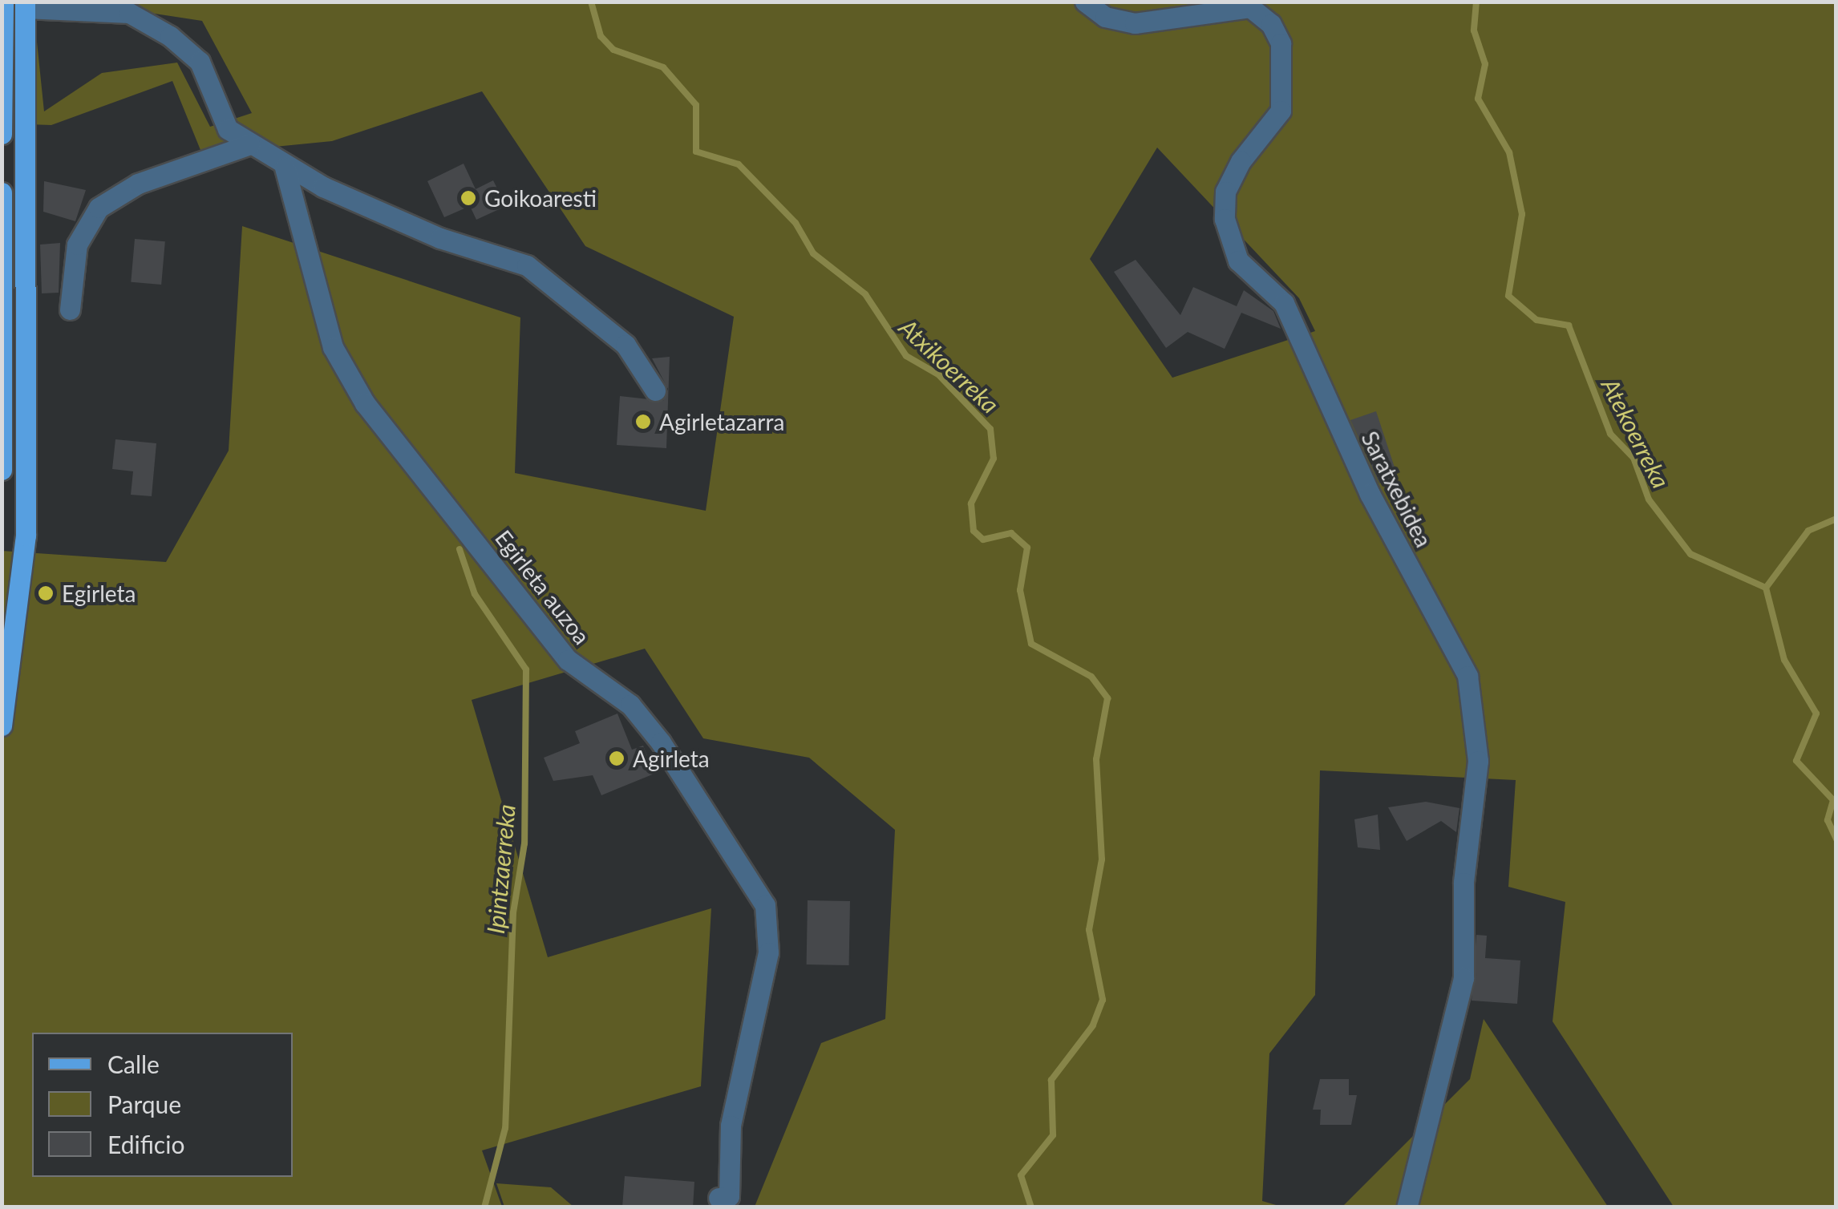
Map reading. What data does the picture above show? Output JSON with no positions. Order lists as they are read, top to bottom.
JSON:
{
  "streets": {
    "street": ["Saratxebidea", "Egirleta auzoa"]
  },
  "water": ["Atxikoerreka", "Atekoerreka", "Ipintzaerreka"],
  "places": [
    "Goikoaresti",
    "Agirletazarra",
    "Egirleta",
    "Agirleta"
  ],
  "legend": ["Calle", "Parque", "Edificio"]
}
